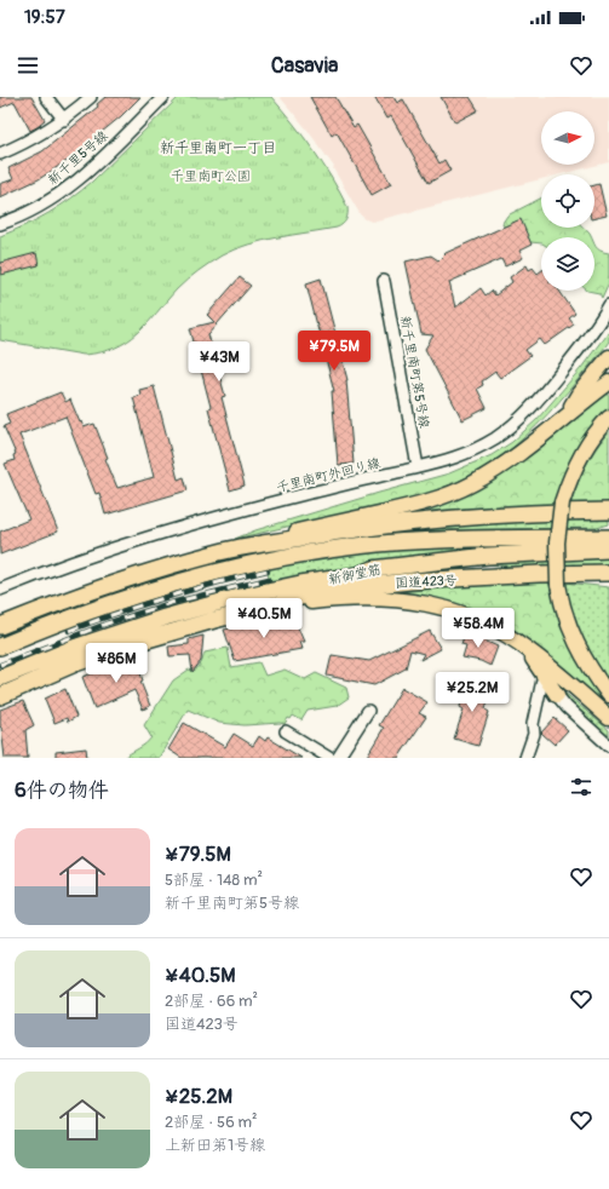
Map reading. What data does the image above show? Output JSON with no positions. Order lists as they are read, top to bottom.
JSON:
{
  "streets": {
    "highway": ["新御堂筋", "国道423号"],
    "street": ["新千里5号線", "新千里南町第5号線", "千里南町外回り線"]
  },
  "crossings": [
    ["新千里南町第5号線", "千里南町外回り線"]
  ],
  "districts": ["新千里南町一丁目"],
  "parks": ["千里南町公園"],
  "north": "right",
  "page": {
    "status": "19:57",
    "header": "Casavia",
    "price": [
      "¥79.5M",
      "¥43M",
      "¥40.5M",
      "¥58.4M",
      "¥86M",
      "¥25.2M"
    ],
    "heading": "6件の物件",
    "list": [
      {
        "name": "¥79.5M",
        "note": "5部屋 · 148 m² · 新千里南町第5号線"
      },
      {
        "name": "¥40.5M",
        "note": "2部屋 · 66 m² · 国道423号"
      },
      {
        "name": "¥25.2M",
        "note": "2部屋 · 56 m² · 上新田第1号線"
      }
    ]
  }
}
